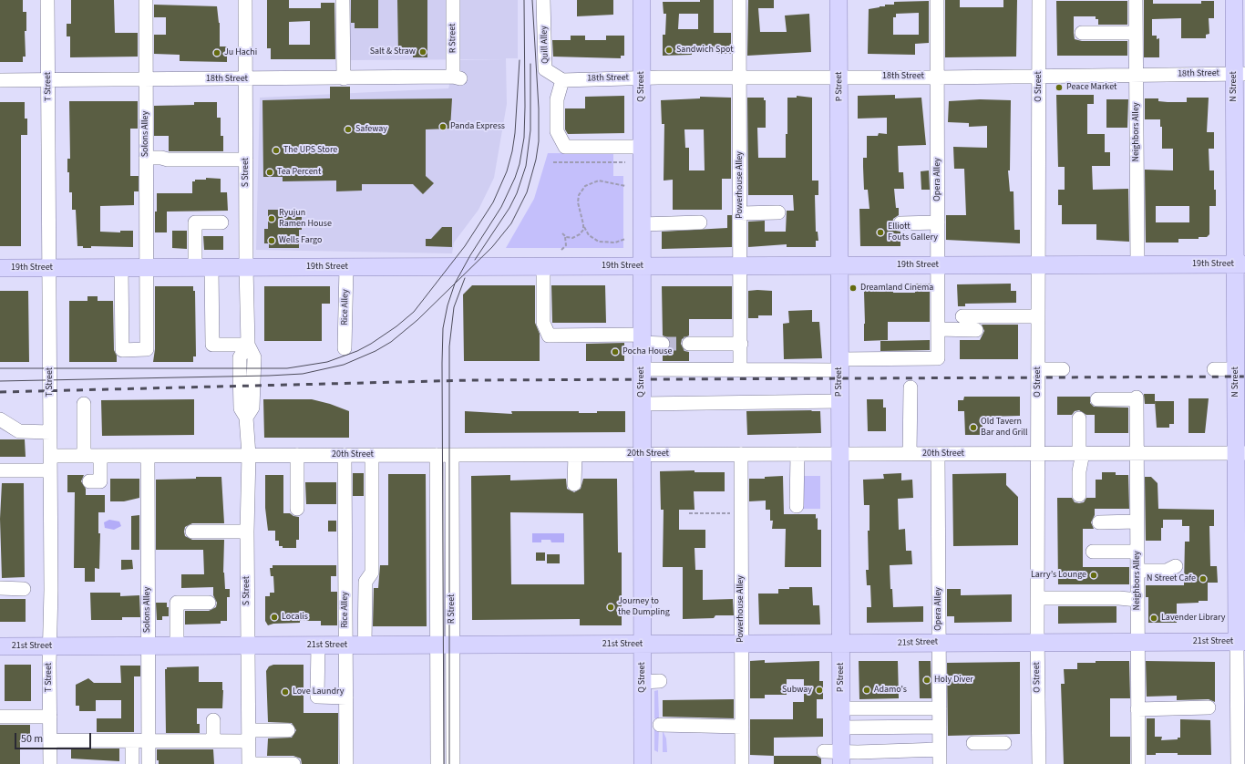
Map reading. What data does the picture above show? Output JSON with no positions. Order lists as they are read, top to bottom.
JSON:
{
  "streets": {
    "main road": [
      "Q Street",
      "P Street",
      "N Street",
      "19th Street",
      "21st Street"
    ],
    "street": [
      "R Street",
      "Quill Alley",
      "18th Street",
      "T Street",
      "O Street",
      "Neighbors Alley",
      "Solons Alley",
      "S Street",
      "Opera Alley",
      "Powerhouse Alley",
      "Rice Alley",
      "20th Street"
    ]
  },
  "crossings": [
    ["R Street", "18th Street"],
    ["R Street", "20th Street"],
    ["R Street", "21st Street"],
    ["Quill Alley", "18th Street"],
    ["18th Street", "T Street"],
    ["18th Street", "Q Street"],
    ["18th Street", "P Street"],
    ["18th Street", "O Street"],
    ["18th Street", "N Street"],
    ["18th Street", "Neighbors Alley"],
    ["18th Street", "Solons Alley"],
    ["18th Street", "S Street"],
    ["18th Street", "Opera Alley"],
    ["18th Street", "Powerhouse Alley"],
    ["T Street", "19th Street"],
    ["T Street", "20th Street"],
    ["T Street", "21st Street"],
    ["Q Street", "19th Street"],
    ["Q Street", "20th Street"],
    ["Q Street", "21st Street"],
    ["P Street", "Opera Alley"],
    ["P Street", "19th Street"],
    ["P Street", "20th Street"],
    ["P Street", "21st Street"],
    ["O Street", "19th Street"],
    ["O Street", "20th Street"],
    ["O Street", "21st Street"],
    ["N Street", "19th Street"],
    ["N Street", "20th Street"],
    ["N Street", "21st Street"],
    ["Neighbors Alley", "19th Street"],
    ["Neighbors Alley", "20th Street"],
    ["Neighbors Alley", "21st Street"],
    ["Solons Alley", "19th Street"],
    ["Solons Alley", "20th Street"],
    ["Solons Alley", "21st Street"],
    ["S Street", "19th Street"],
    ["S Street", "20th Street"],
    ["S Street", "21st Street"],
    ["Opera Alley", "19th Street"],
    ["Opera Alley", "20th Street"],
    ["Opera Alley", "21st Street"],
    ["Powerhouse Alley", "19th Street"],
    ["Powerhouse Alley", "20th Street"],
    ["Powerhouse Alley", "21st Street"],
    ["19th Street", "Rice Alley"],
    ["Rice Alley", "20th Street"],
    ["Rice Alley", "21st Street"]
  ],
  "places": [
    "Sandwich Spot",
    "Salt & Straw",
    "Ju Hachi",
    "Peace Market",
    "Panda Express",
    "Safeway",
    "The UPS Store",
    "Tea Percent",
    "Ryujun Ramen House",
    "Elliott Fouts Gallery",
    "Wells Fargo",
    "Dreamland Cinema",
    "Pocha House",
    "Old Tavern Bar and Grill",
    "Larry’s Lounge",
    "N Street Cafe",
    "Journey to the Dumpling",
    "Localis",
    "Lavender Library",
    "Holy Diver",
    "Subway",
    "Adamo's",
    "Love Laundry"
  ],
  "scale_bar": "50 m"
}
